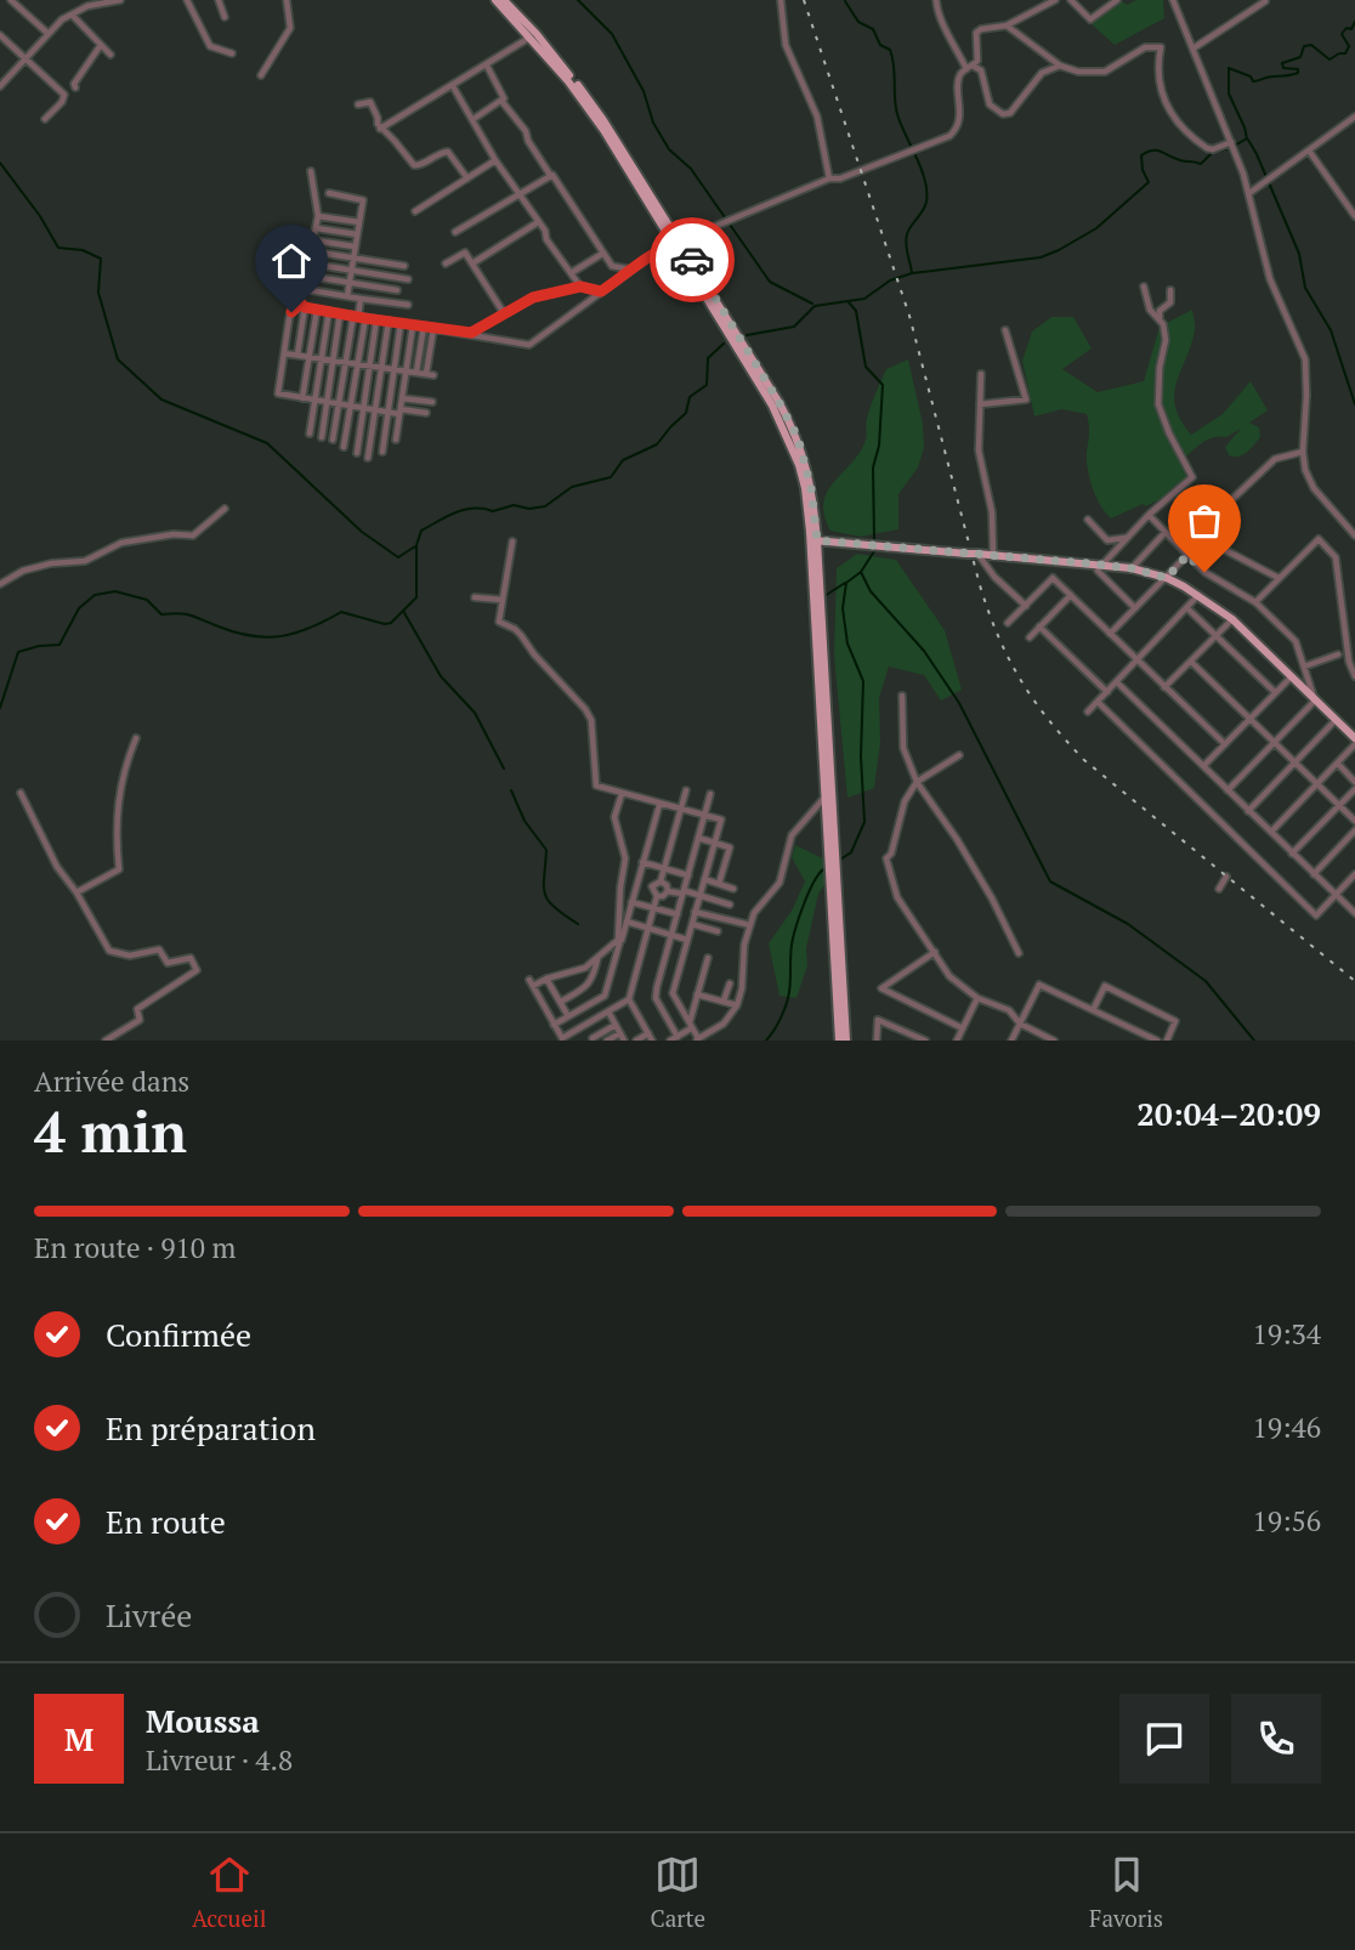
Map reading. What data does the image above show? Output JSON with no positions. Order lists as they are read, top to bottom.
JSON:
{
  "page": {
    "heading": ["4 min", "Arrivée dans", "20:04–20:09"],
    "panel": ["Moussa", "Livreur · 4.8"],
    "bar": "En route · 910 m",
    "list": [
      ["Confirmée", "19:34"],
      ["En préparation", "19:46"],
      ["En route", "19:56"],
      "Livrée"
    ],
    "round": "M",
    "tabs": ["Accueil", "Carte", "Favoris"]
  }
}
